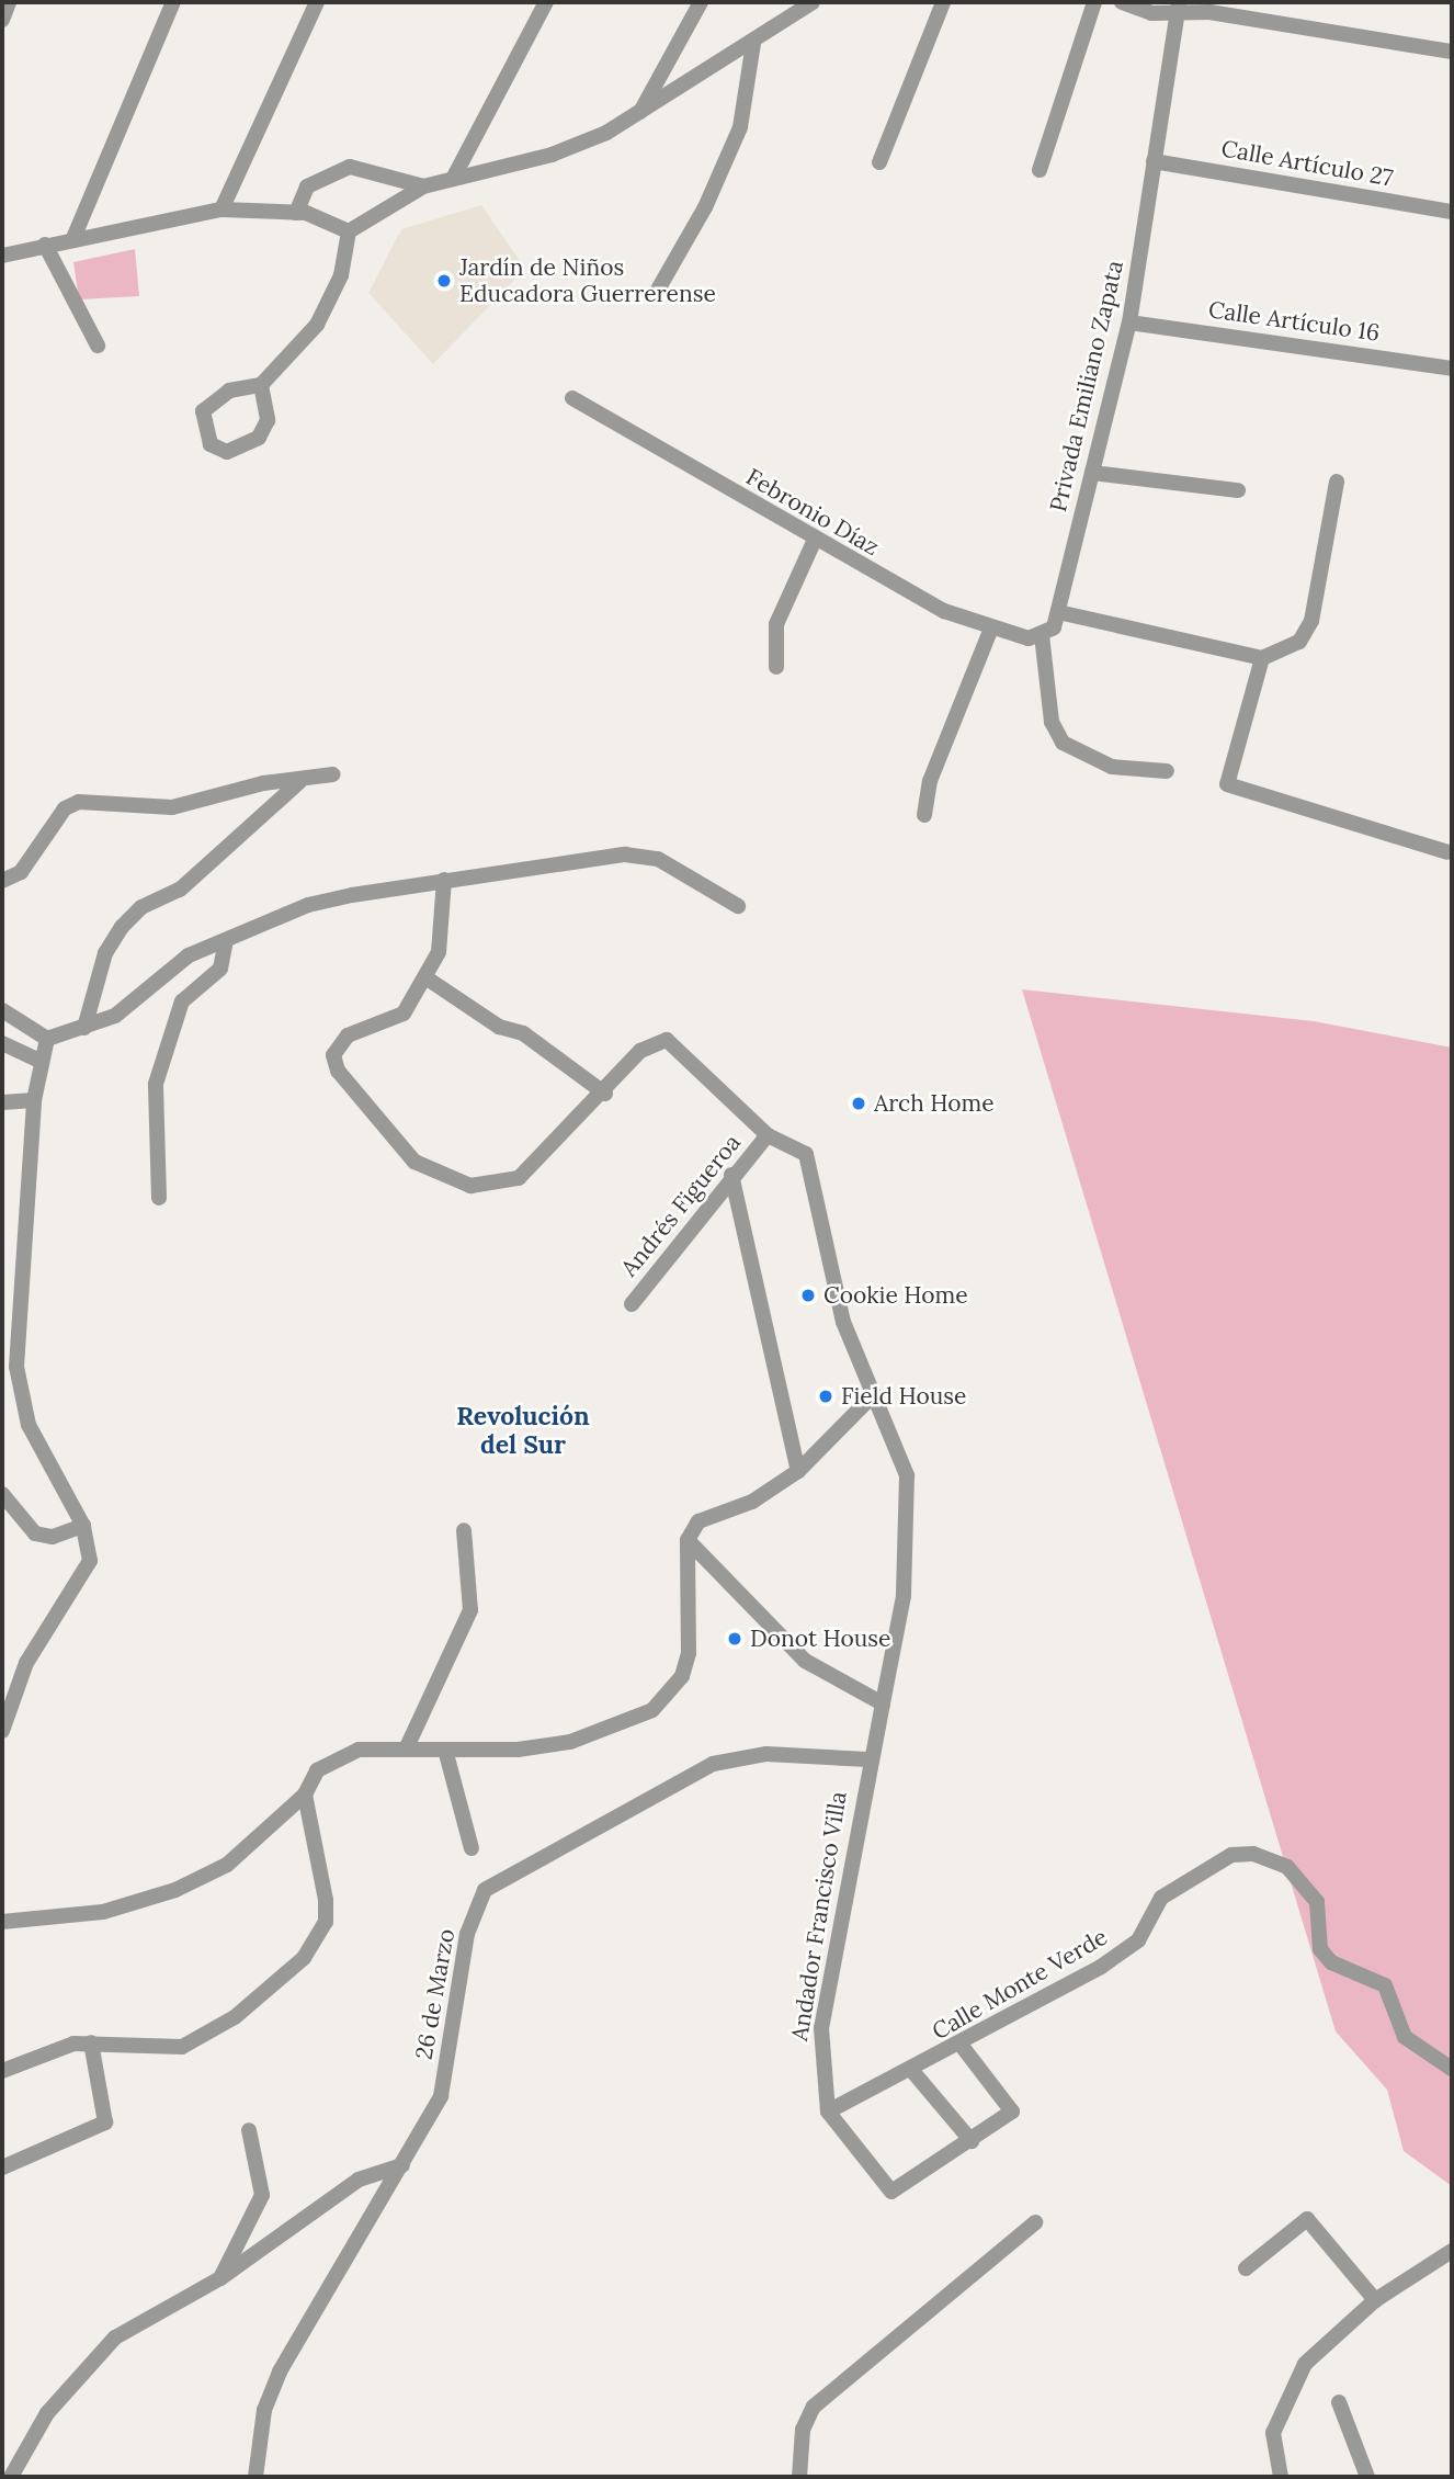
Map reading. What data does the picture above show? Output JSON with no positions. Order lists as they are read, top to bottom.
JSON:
{
  "streets": {
    "street": [
      "Calle Artículo 27",
      "Calle Artículo 16",
      "Privada Emiliano Zapata",
      "Febronio Díaz",
      "Andrés Figueroa",
      "Andador Francisco Villa",
      "Calle Monte Verde",
      "26 de Marzo"
    ]
  },
  "crossings": [
    ["Calle Artículo 27", "Privada Emiliano Zapata"],
    ["Calle Artículo 16", "Privada Emiliano Zapata"],
    ["Privada Emiliano Zapata", "Febronio Díaz"],
    ["Andrés Figueroa", "Andador Francisco Villa"],
    ["Andador Francisco Villa", "Calle Monte Verde"],
    ["Andador Francisco Villa", "26 de Marzo"]
  ],
  "districts": ["Revolución del Sur"],
  "places": [
    "Jardín de Niños Educadora Guerrerense",
    "Arch Home",
    "Cookie Home",
    "Field House",
    "Donot House"
  ]
}
